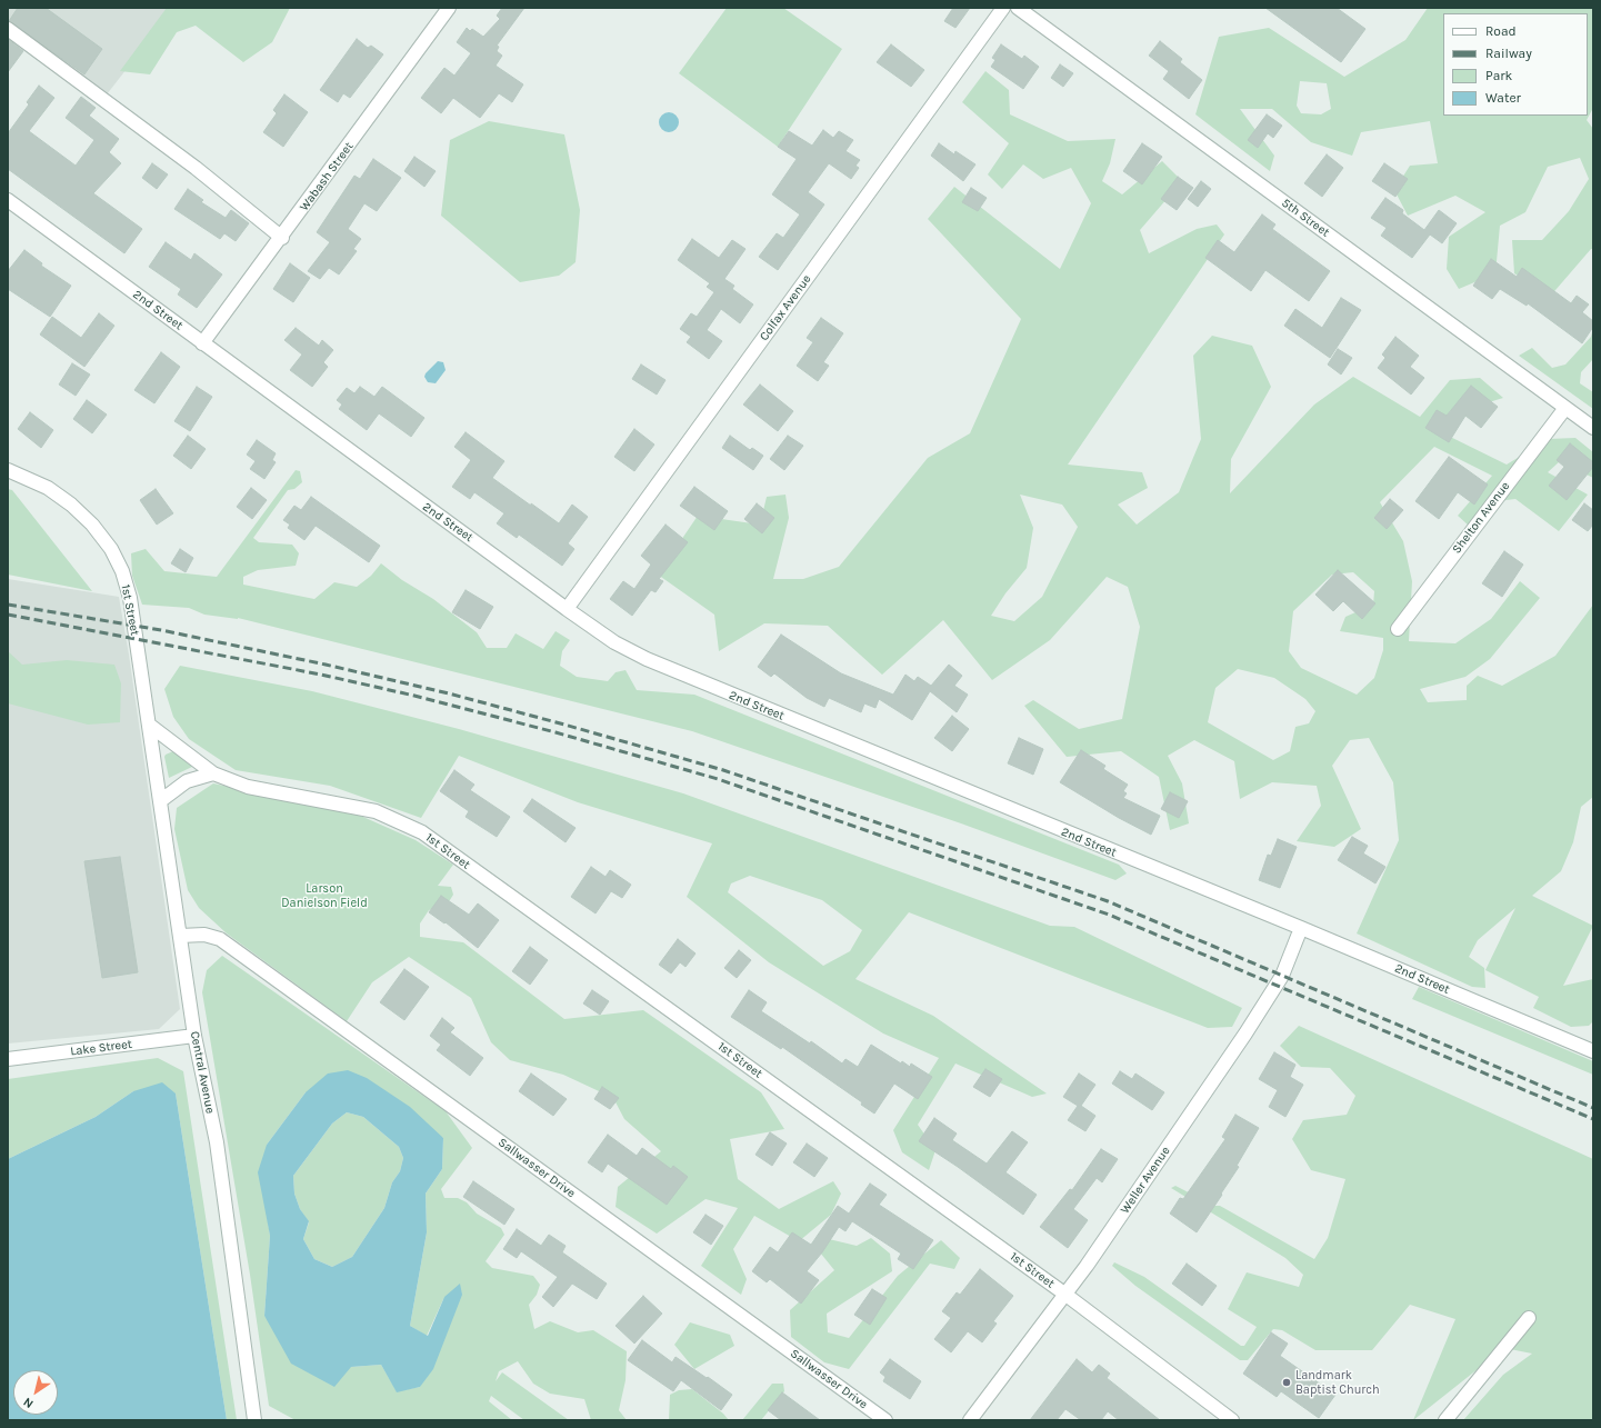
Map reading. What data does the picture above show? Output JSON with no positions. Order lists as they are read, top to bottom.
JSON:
{
  "streets": {
    "street": [
      "Wabash Street",
      "5th Street",
      "Colfax Avenue",
      "2nd Street",
      "Shelton Avenue",
      "1st Street",
      "Lake Street",
      "Central Avenue",
      "Sallwasser Drive",
      "Weller Avenue"
    ]
  },
  "crossings": [
    ["Wabash Street", "2nd Street"],
    ["5th Street", "Shelton Avenue"],
    ["Colfax Avenue", "2nd Street"],
    ["2nd Street", "Weller Avenue"],
    ["1st Street", "Central Avenue"],
    ["1st Street", "Weller Avenue"],
    ["Lake Street", "Central Avenue"],
    ["Central Avenue", "Sallwasser Drive"]
  ],
  "parks": ["Larson Danielson Field"],
  "places": ["Landmark Baptist Church"],
  "legend": [
    "Road",
    "Railway",
    "Park",
    "Water"
  ],
  "north": "bottom left"
}
